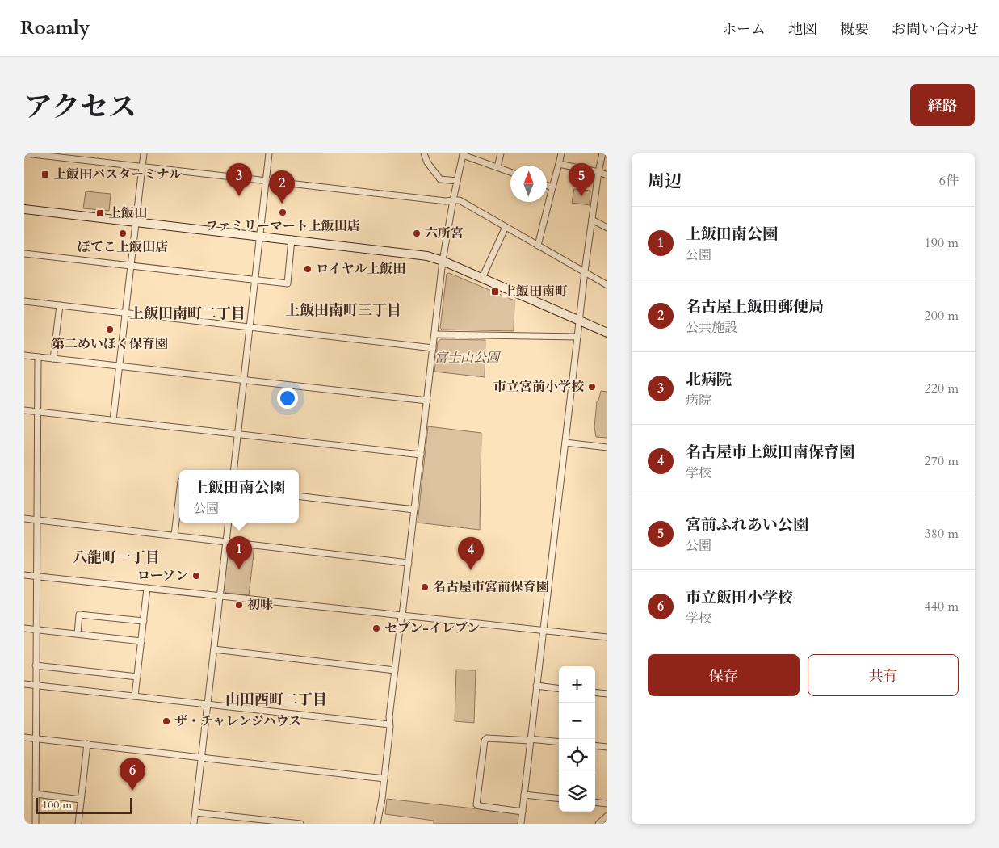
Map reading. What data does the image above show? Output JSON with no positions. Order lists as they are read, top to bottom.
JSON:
{
  "districts": [
    "上飯田南町三丁目",
    "上飯田南町二丁目",
    "八龍町一丁目",
    "山田西町二丁目"
  ],
  "parks": ["富士山公園"],
  "places": {
    "transit": ["上飯田バスターミナル", "上飯田", "上飯田南町"],
    "other": [
      "ファミリーマート上飯田店",
      "ぼてこ上飯田店",
      "六所宮",
      "ロイヤル上飯田",
      "第二めいほく保育園",
      "市立宮前小学校",
      "ローソン",
      "名古屋市宮前保育園",
      "初味",
      "セブン-イレブン",
      "ザ・チャレンジハウス"
    ]
  },
  "scale_bar": "100 m",
  "north": "top",
  "page": {
    "header": "Roamly",
    "nav": [
      "ホーム",
      "地図",
      "概要",
      "お問い合わせ"
    ],
    "title": "アクセス",
    "buttons": [
      "経路",
      ["保存", "共有"]
    ],
    "heading": ["周辺", "6件"],
    "pins": [
      "3",
      "5",
      "2",
      "1",
      "4",
      "6"
    ],
    "list": [
      {
        "mark": "1",
        "name": "上飯田南公園",
        "note": "公園",
        "value": "190 m"
      },
      {
        "mark": "2",
        "name": "名古屋上飯田郵便局",
        "note": "公共施設",
        "value": "200 m"
      },
      {
        "mark": "3",
        "name": "北病院",
        "note": "病院",
        "value": "220 m"
      },
      {
        "mark": "4",
        "name": "名古屋市上飯田南保育園",
        "note": "学校",
        "value": "270 m"
      },
      {
        "mark": "5",
        "name": "宮前ふれあい公園",
        "note": "公園",
        "value": "380 m"
      },
      {
        "mark": "6",
        "name": "市立飯田小学校",
        "note": "学校",
        "value": "440 m"
      }
    ],
    "popup": ["上飯田南公園", "公園"],
    "map_buttons": ["+", "−"],
    "scale": "100 m"
  }
}
